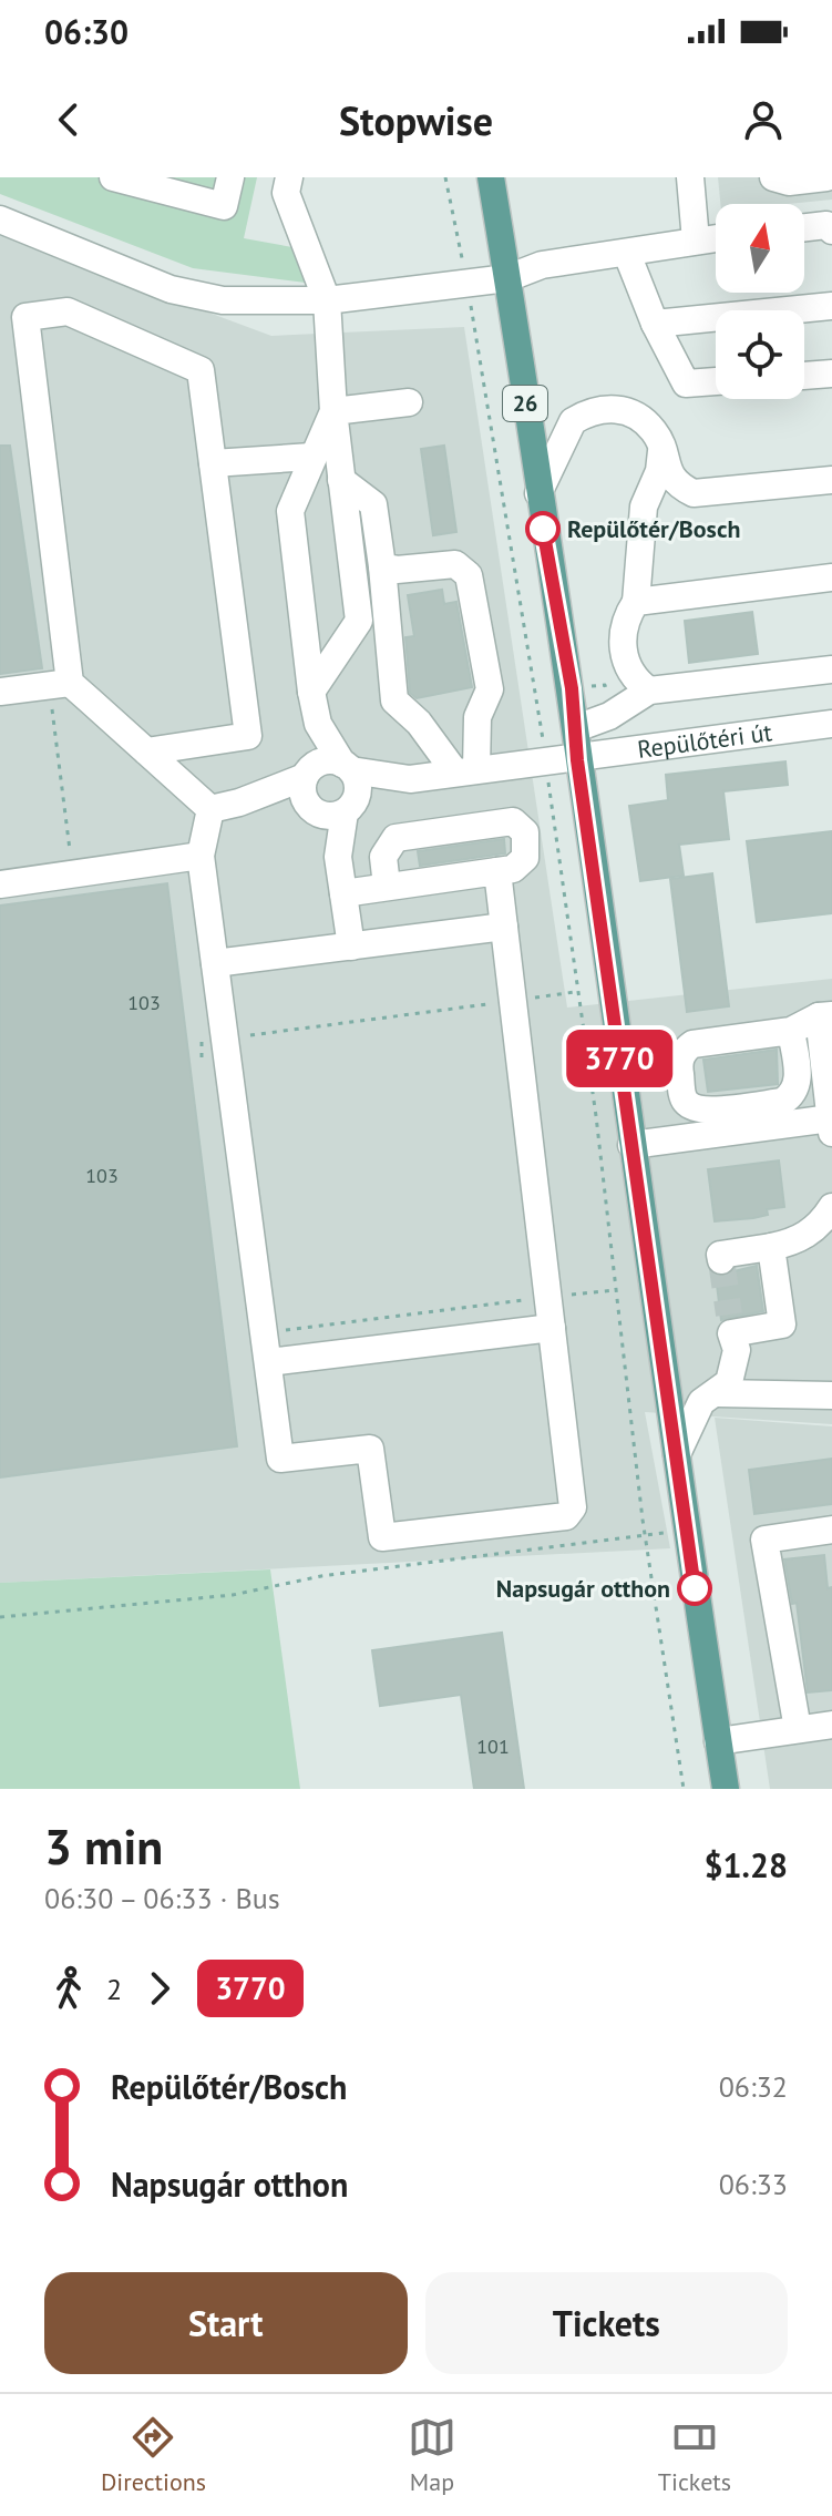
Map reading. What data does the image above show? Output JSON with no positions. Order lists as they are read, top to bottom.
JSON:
{
  "streets": {
    "main road": ["26"],
    "street": ["Repülőtéri út"]
  },
  "crossings": [
    ["26", "Repülőtéri út"]
  ],
  "places": ["Repülőtér/Bosch", "Napsugár otthon"],
  "lines": ["bus line 3770"],
  "house_numbers": ["103", "103", "101"],
  "north": "top",
  "page": {
    "status": "06:30",
    "header": "Stopwise",
    "on_map": "3770",
    "heading": ["3 min", "06:30 – 06:33 · Bus", "$1.28"],
    "legs": ["2", "3770"],
    "list": [
      {
        "name": "Repülőtér/Bosch",
        "value": "06:32"
      },
      {
        "name": "Napsugár otthon",
        "value": "06:33"
      }
    ],
    "buttons": ["Start", "Tickets"],
    "tabs": ["Directions", "Map", "Tickets"]
  }
}
